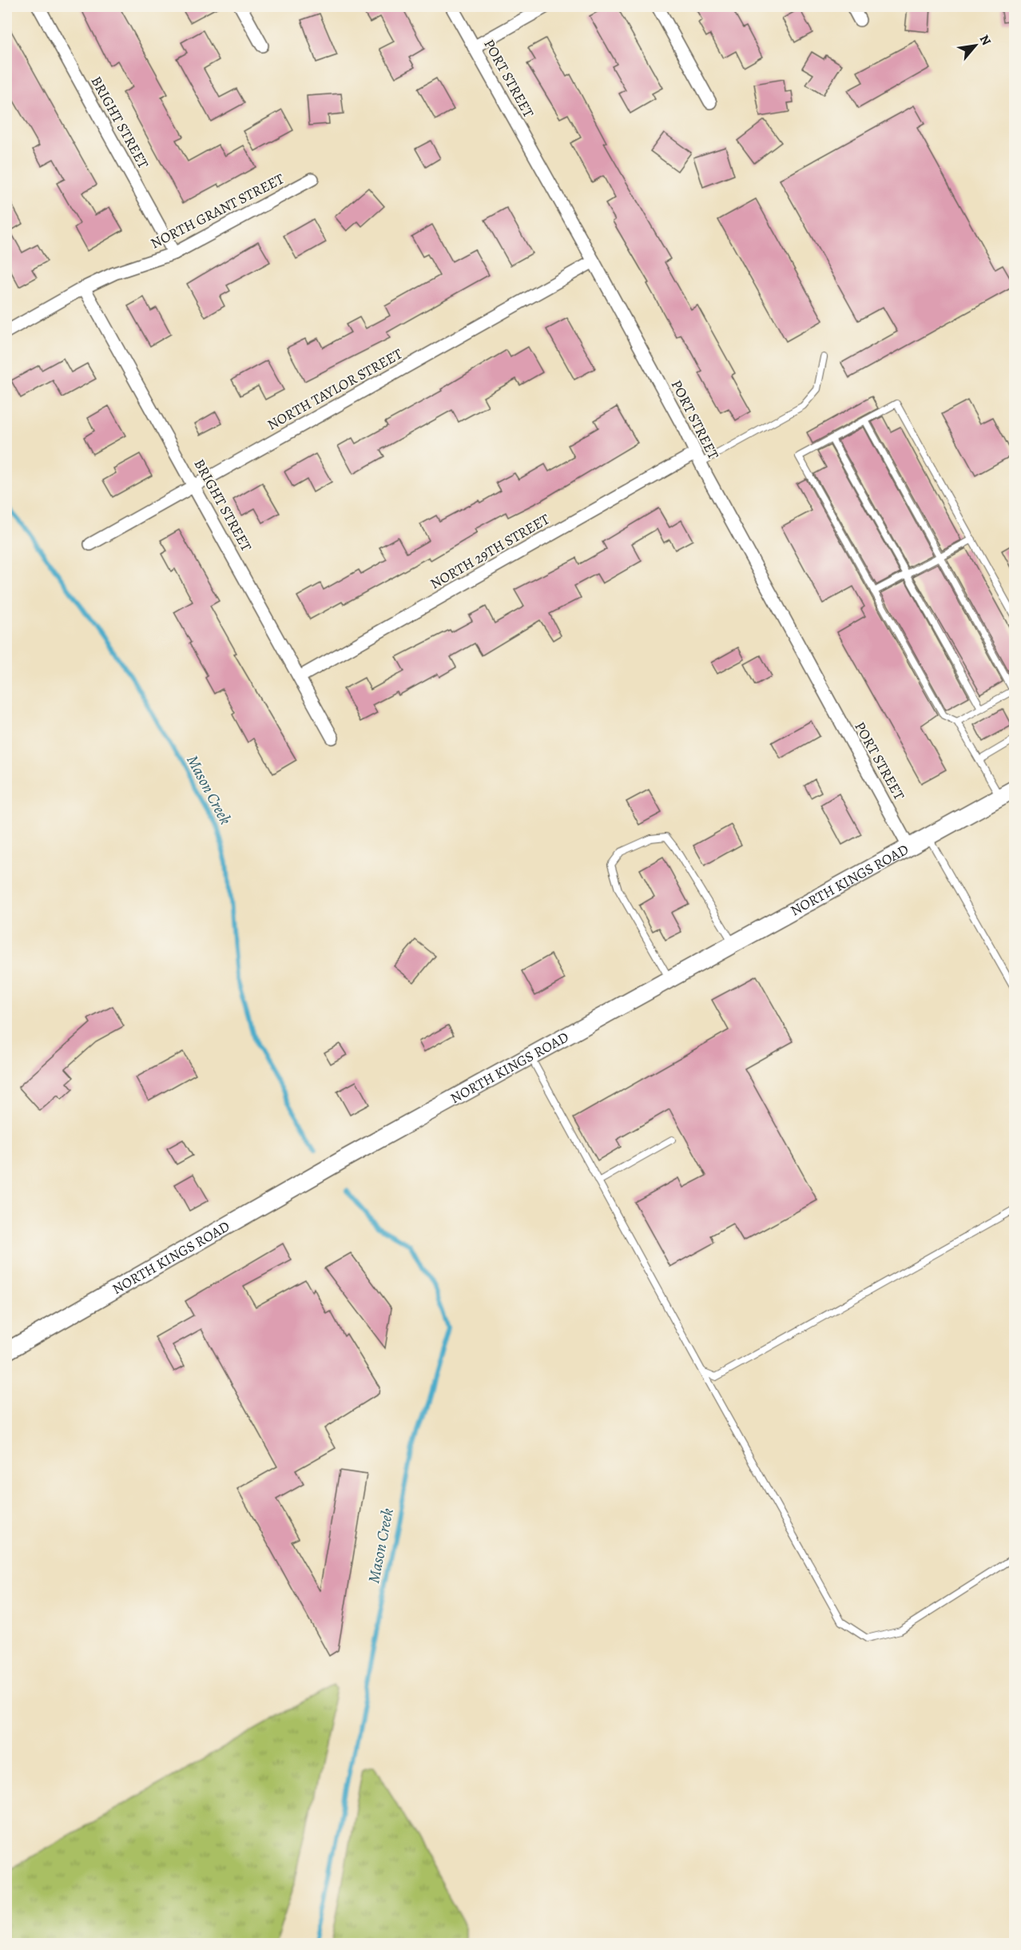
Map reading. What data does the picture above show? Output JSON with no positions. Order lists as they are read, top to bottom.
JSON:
{
  "streets": {
    "main road": ["NORTH KINGS ROAD"],
    "street": [
      "PORT STREET",
      "BRIGHT STREET",
      "NORTH GRANT STREET",
      "NORTH TAYLOR STREET",
      "NORTH 29TH STREET"
    ]
  },
  "crossings": [
    ["PORT STREET", "NORTH TAYLOR STREET"],
    ["PORT STREET", "NORTH 29TH STREET"],
    ["PORT STREET", "NORTH KINGS ROAD"],
    ["BRIGHT STREET", "NORTH GRANT STREET"],
    ["BRIGHT STREET", "NORTH TAYLOR STREET"],
    ["BRIGHT STREET", "NORTH 29TH STREET"]
  ],
  "water": ["Mason Creek"],
  "north": "top right"
}
